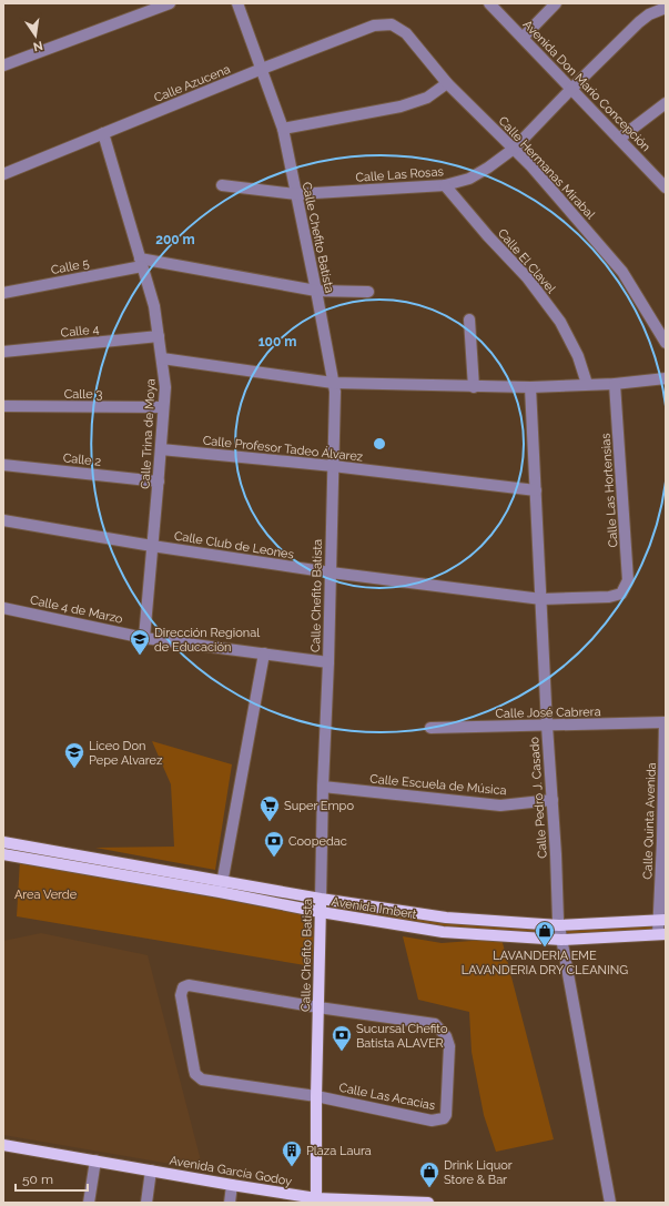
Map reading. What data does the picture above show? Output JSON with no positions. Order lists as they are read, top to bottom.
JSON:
{
  "streets": {
    "main road": ["Calle Chefito Batista", "Avenida Imbert", "Avenida García Godoy"],
    "street": [
      "Calle Azucena",
      "Avenida Don Mario Concepción",
      "Calle Hermanas Mirabal",
      "Calle Las Rosas",
      "Calle El Clavel",
      "Calle 5",
      "Calle 4",
      "Calle 3",
      "Calle Trina de Moya",
      "Calle Profesor Tadeo Álvarez",
      "Calle 2",
      "Calle Las Hortensias",
      "Calle Club de Leones",
      "Calle 4 de Marzo",
      "Calle José Cabrera",
      "Calle Escuela de Música",
      "Calle Pedro J. Casado",
      "Calle Quinta Avenida",
      "Calle Las Acacias"
    ]
  },
  "crossings": [
    ["Calle Azucena", "Calle Hermanas Mirabal"],
    ["Calle Azucena", "Calle Chefito Batista"],
    ["Calle Azucena", "Calle Trina de Moya"],
    ["Avenida Don Mario Concepción", "Calle Las Rosas"],
    ["Calle Hermanas Mirabal", "Calle Las Rosas"],
    ["Calle Las Rosas", "Calle Chefito Batista"],
    ["Calle Las Rosas", "Calle El Clavel"],
    ["Calle Chefito Batista", "Calle Profesor Tadeo Álvarez"],
    ["Calle Chefito Batista", "Calle Club de Leones"],
    ["Calle Chefito Batista", "Calle 4 de Marzo"],
    ["Calle Chefito Batista", "Calle Escuela de Música"],
    ["Calle Chefito Batista", "Avenida Imbert"],
    ["Calle Chefito Batista", "Calle Las Acacias"],
    ["Calle Chefito Batista", "Avenida García Godoy"],
    ["Calle 5", "Calle Trina de Moya"],
    ["Calle 4", "Calle Trina de Moya"],
    ["Calle 3", "Calle Trina de Moya"],
    ["Calle Trina de Moya", "Calle Profesor Tadeo Álvarez"],
    ["Calle Trina de Moya", "Calle 2"],
    ["Calle Trina de Moya", "Calle Club de Leones"],
    ["Calle Trina de Moya", "Calle 4 de Marzo"],
    ["Calle Profesor Tadeo Álvarez", "Calle Pedro J. Casado"],
    ["Calle Las Hortensias", "Calle Club de Leones"],
    ["Calle Club de Leones", "Calle Pedro J. Casado"],
    ["Calle José Cabrera", "Calle Pedro J. Casado"],
    ["Calle José Cabrera", "Calle Quinta Avenida"],
    ["Calle Escuela de Música", "Calle Pedro J. Casado"],
    ["Calle Pedro J. Casado", "Avenida Imbert"],
    ["Calle Quinta Avenida", "Avenida Imbert"]
  ],
  "parks": ["Area Verde"],
  "places": {
    "school or university": ["Dirección Regional de Educación", "Liceo Don Pepe Alvarez"],
    "supermarket": ["Super Empo"],
    "bank": ["Coopedac", "Sucursal Chefito Batista ALAVER"],
    "shop": ["LAVANDERIA EME LAVANDERIA DRY CLEANING", "Drink Liquor Store & Bar"],
    "building": ["Plaza Laura"]
  },
  "scale_bar": "50 m",
  "north": "bottom",
  "rings": ["200 m", "100 m"]
}
